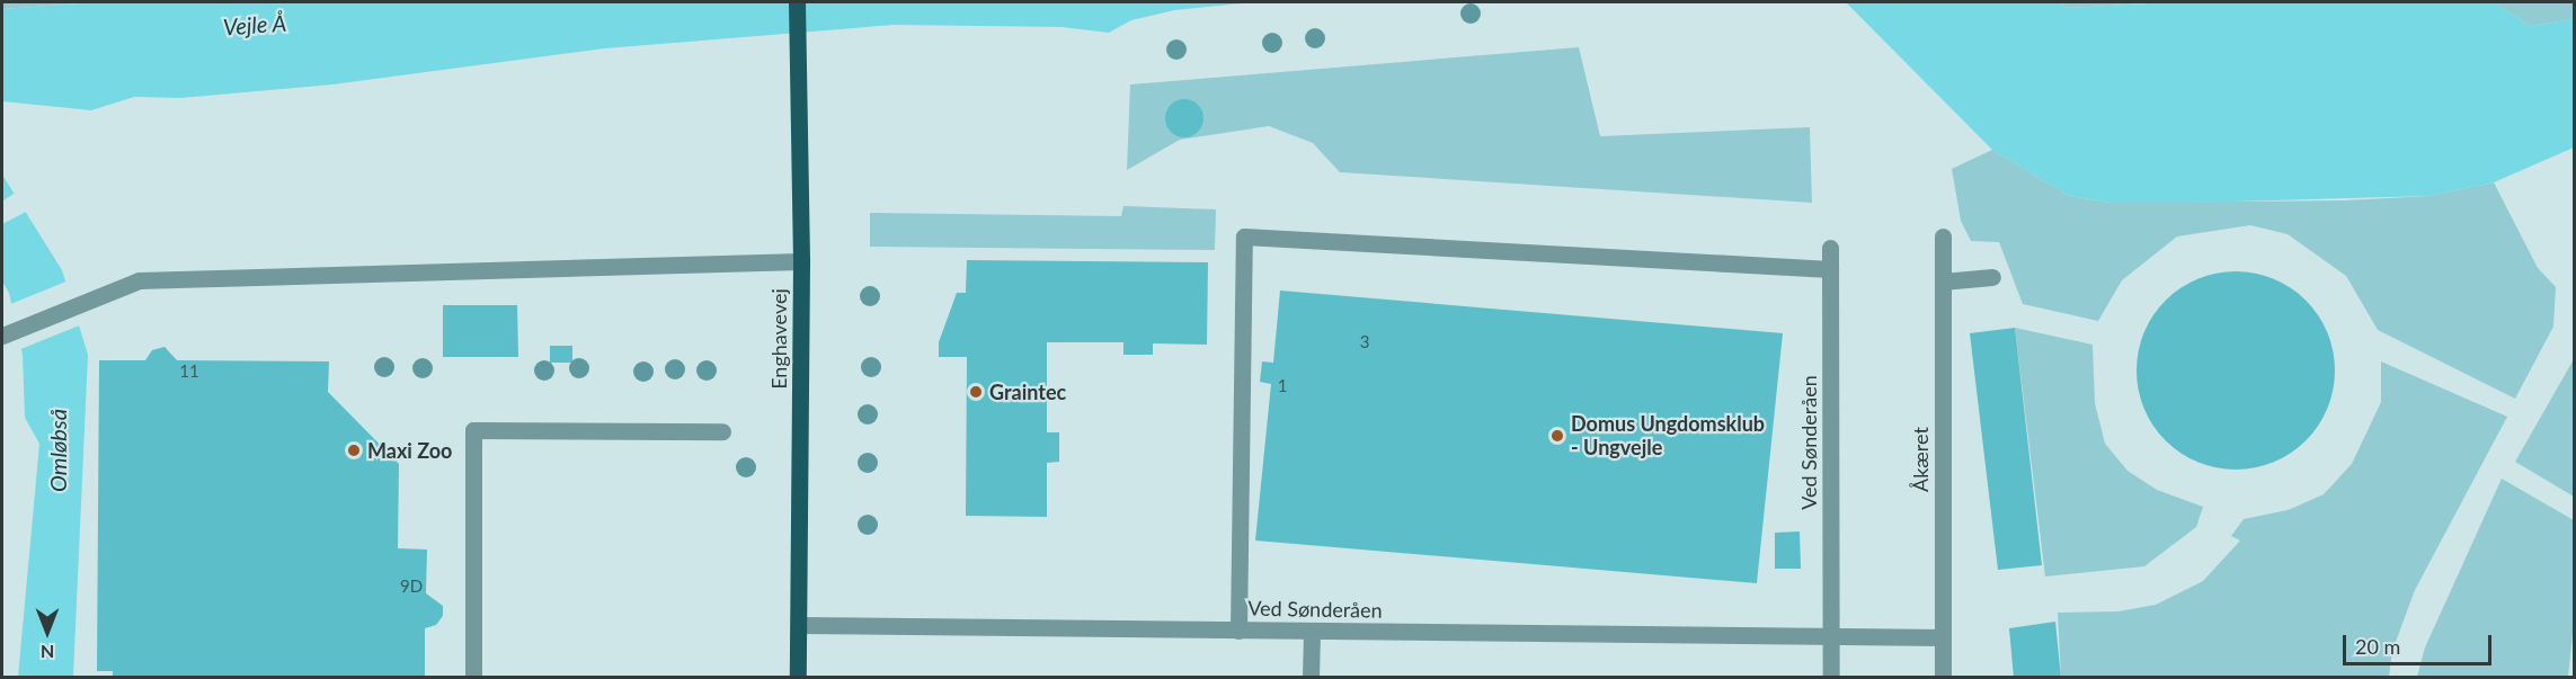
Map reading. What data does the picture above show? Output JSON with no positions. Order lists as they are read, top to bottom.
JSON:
{
  "streets": {
    "main road": ["Enghavevej"],
    "street": ["Ved Sønderåen", "Åkæret"]
  },
  "crossings": [
    ["Enghavevej", "Ved Sønderåen"]
  ],
  "water": ["Vejle Å", "Omløbså"],
  "places": ["Graintec", "Domus Ungdomsklub - Ungvejle", "Maxi Zoo"],
  "house_numbers": [
    "3",
    "11",
    "1",
    "9D"
  ],
  "scale_bar": "20 m",
  "north": "bottom"
}
